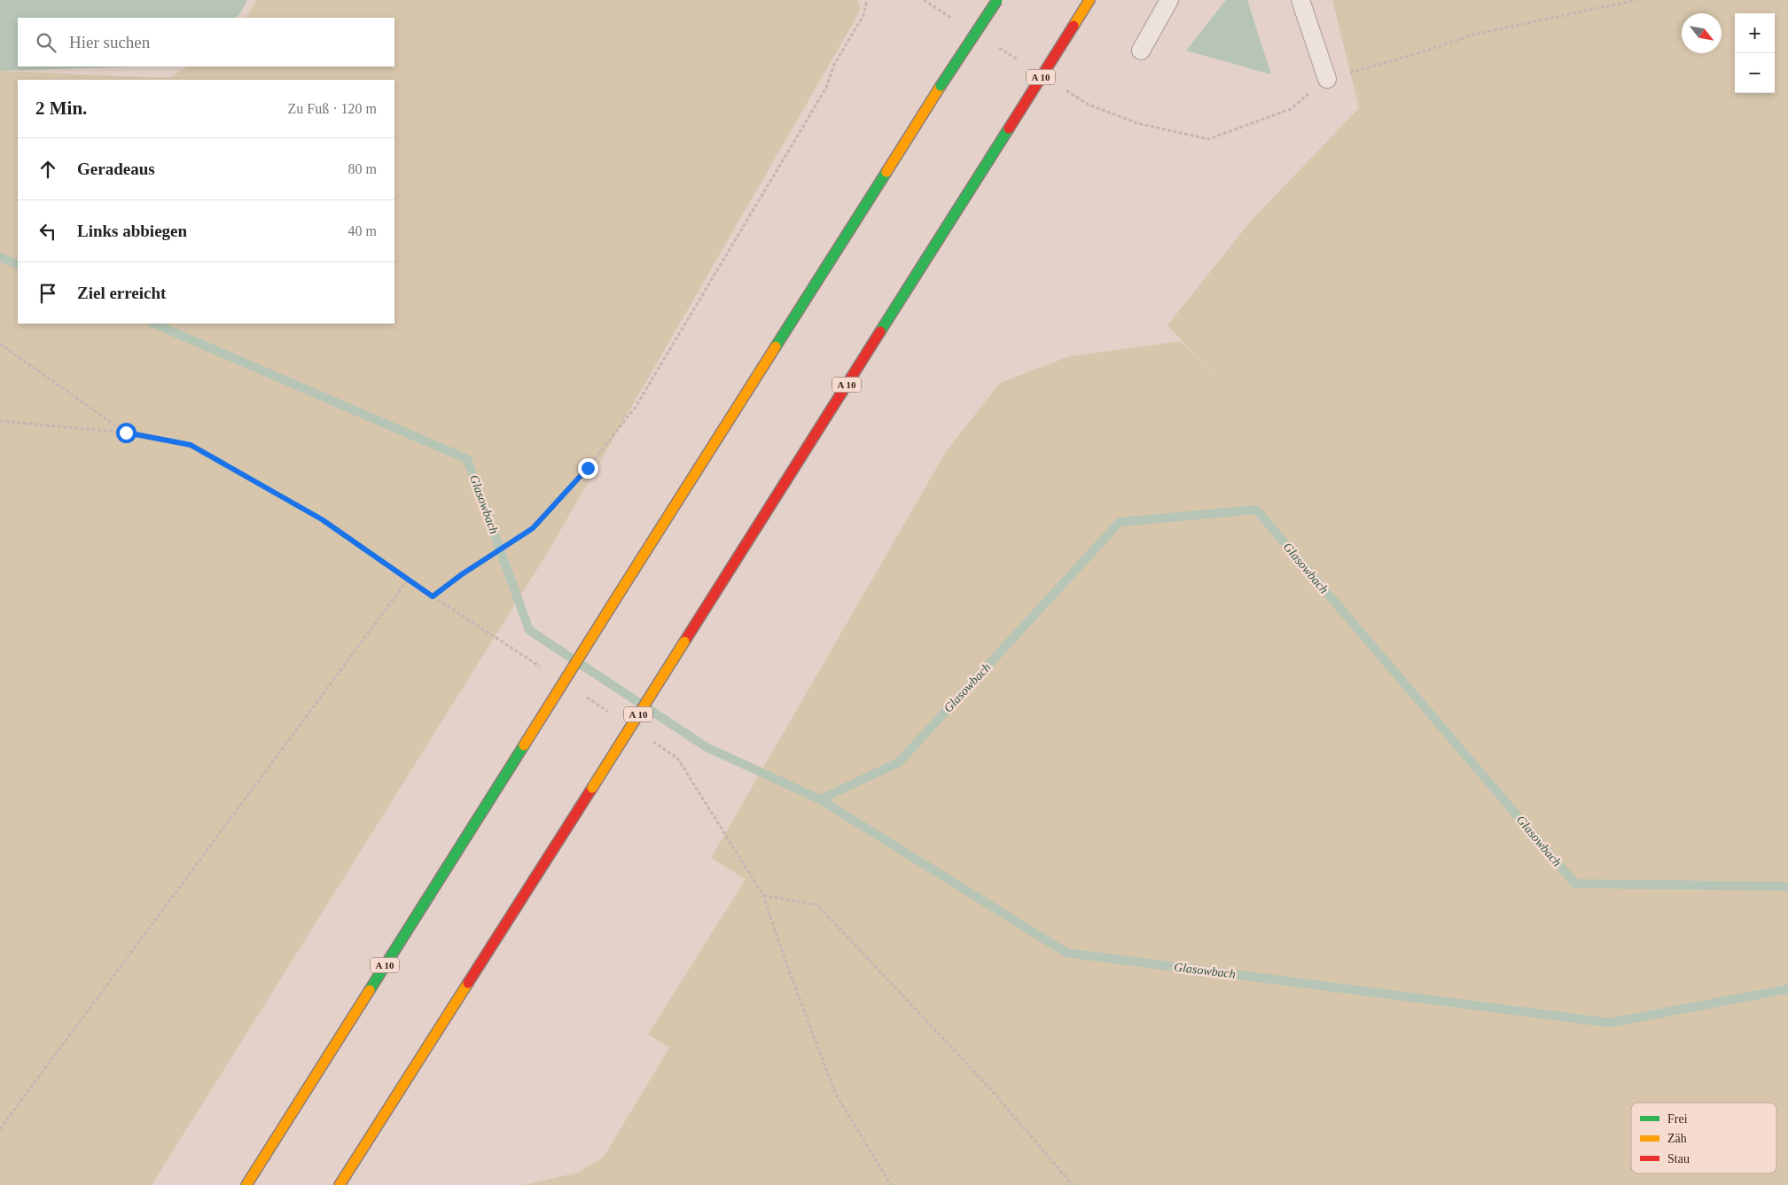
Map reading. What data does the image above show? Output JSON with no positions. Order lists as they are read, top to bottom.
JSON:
{
  "streets": {
    "highway": ["A 10"]
  },
  "water": ["Glasowbach"],
  "legend": ["Frei", "Zäh", "Stau"],
  "north": "bottom right",
  "page": {
    "map_buttons": ["+", "−"],
    "search": "Hier suchen",
    "heading": ["2 Min.", "Zu Fuß · 120 m"],
    "list": [
      ["Geradeaus", "80 m"],
      ["Links abbiegen", "40 m"],
      "Ziel erreicht"
    ]
  }
}
